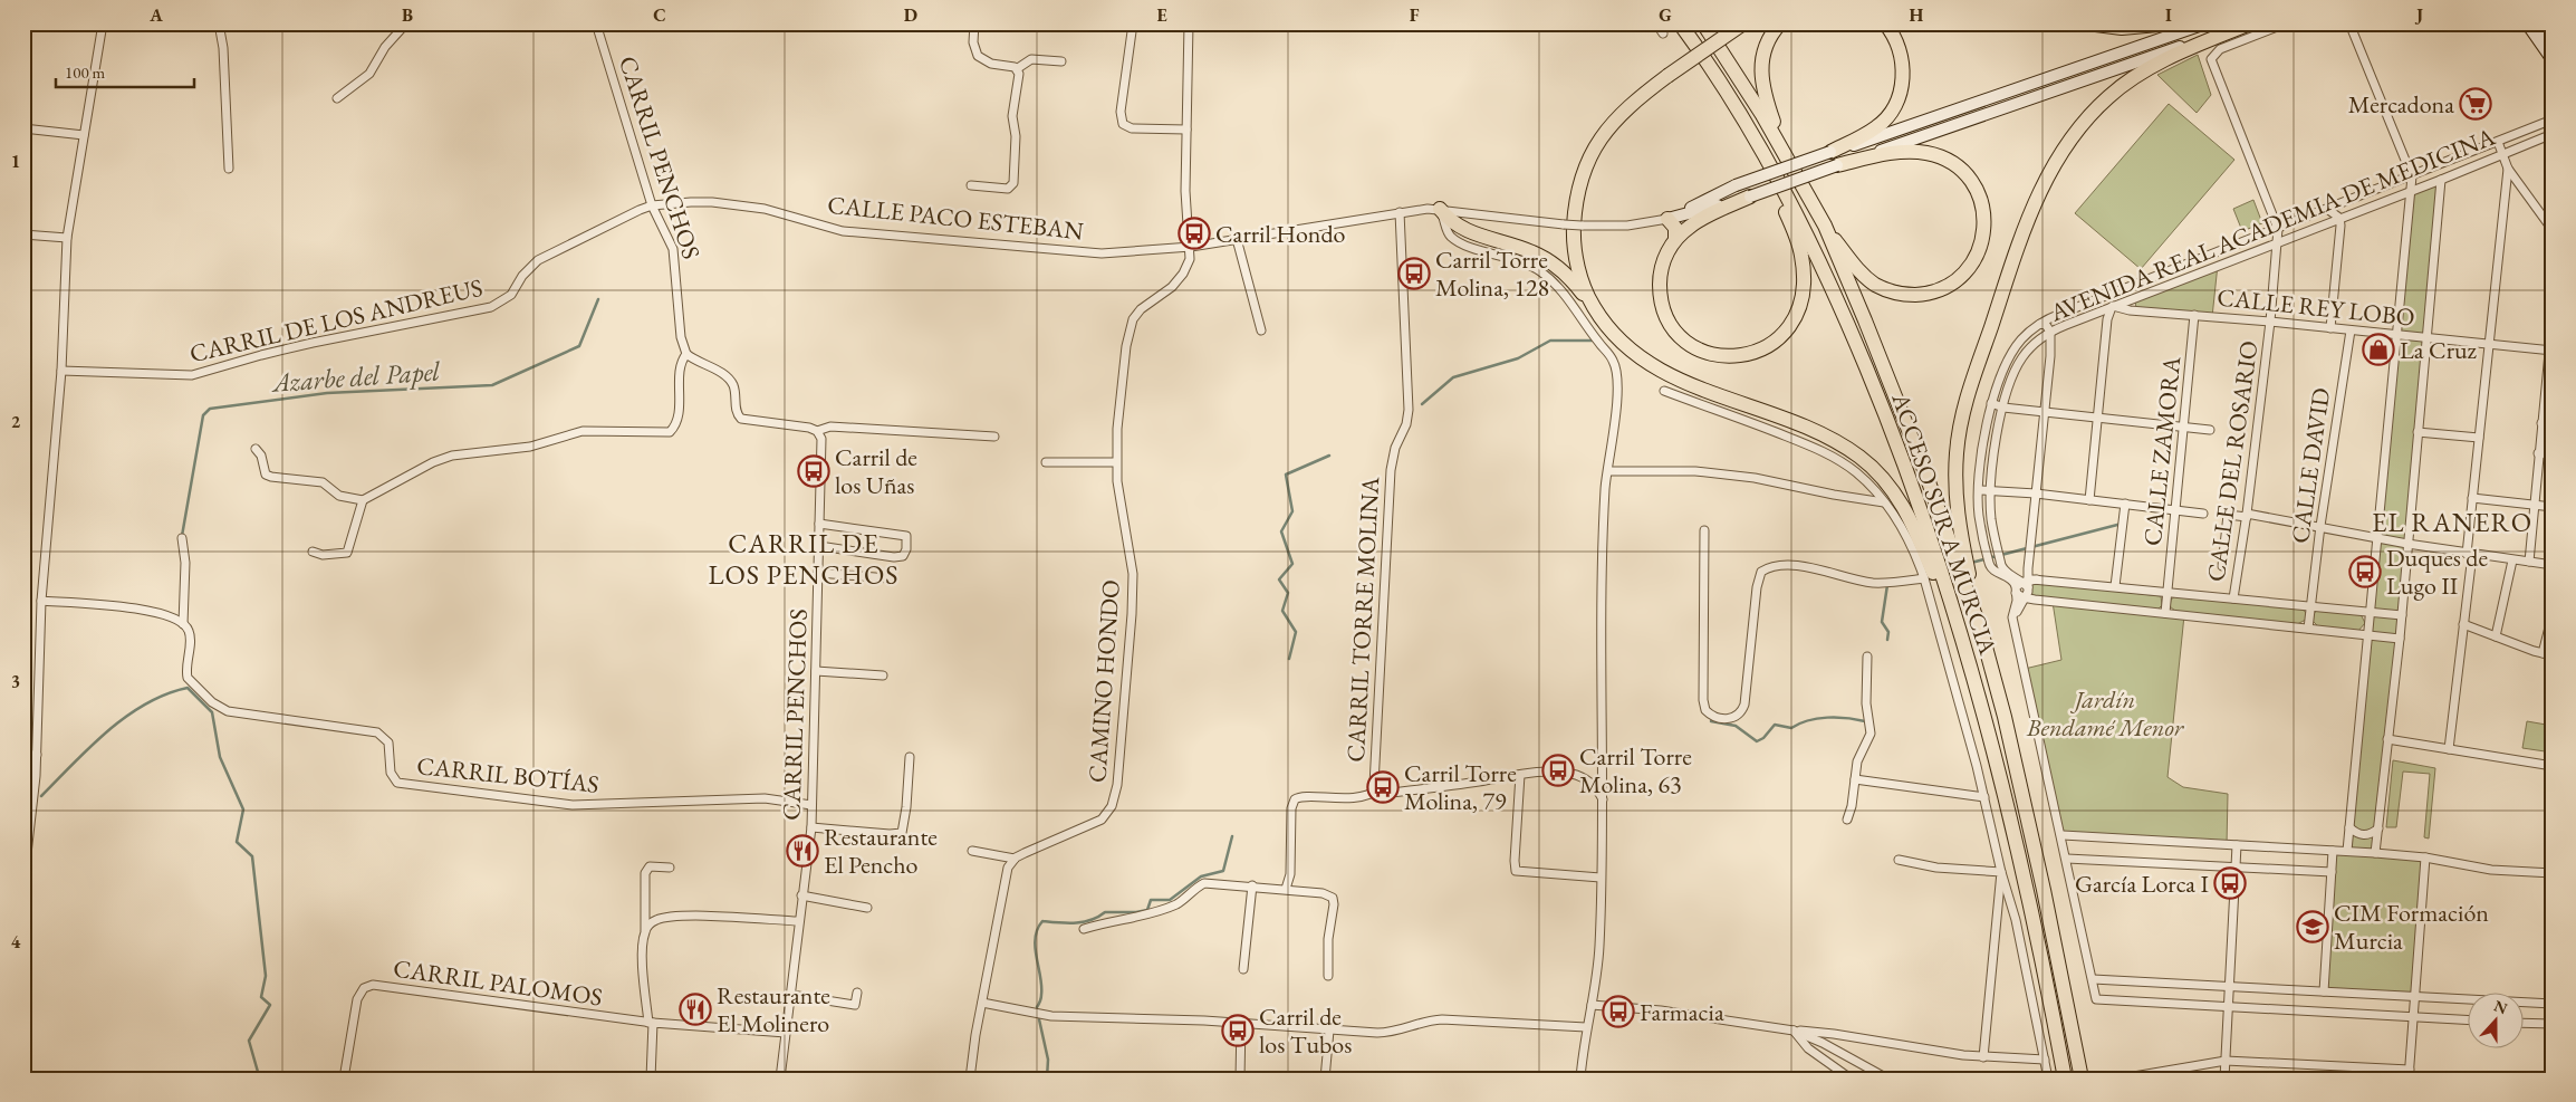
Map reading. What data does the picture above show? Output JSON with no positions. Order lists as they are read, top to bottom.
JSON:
{
  "streets": {
    "highway": ["ACCESO SUR A MURCIA"],
    "street": [
      "CARRIL PENCHOS",
      "CALLE PACO ESTEBAN",
      "AVENIDA REAL ACADEMIA DE MEDICINA",
      "CALLE REY LOBO",
      "CARRIL DE LOS ANDREUS",
      "CALLE ZAMORA",
      "CALLE DEL ROSARIO",
      "CALLE DAVID",
      "CARRIL TORRE MOLINA",
      "CAMINO HONDO",
      "CARRIL BOTÍAS",
      "CARRIL PALOMOS"
    ]
  },
  "crossings": [
    ["CARRIL PENCHOS", "CALLE PACO ESTEBAN"],
    ["CARRIL PENCHOS", "CARRIL DE LOS ANDREUS"],
    ["CARRIL PENCHOS", "CARRIL BOTÍAS"],
    ["CALLE PACO ESTEBAN", "CARRIL DE LOS ANDREUS"],
    ["CALLE PACO ESTEBAN", "CARRIL TORRE MOLINA"],
    ["CALLE PACO ESTEBAN", "CAMINO HONDO"],
    ["AVENIDA REAL ACADEMIA DE MEDICINA", "CALLE REY LOBO"],
    ["AVENIDA REAL ACADEMIA DE MEDICINA", "CALLE DEL ROSARIO"],
    ["CALLE REY LOBO", "CALLE ZAMORA"],
    ["CALLE REY LOBO", "CALLE DEL ROSARIO"],
    ["CALLE REY LOBO", "CALLE DAVID"]
  ],
  "districts": ["EL RANERO", "CARRIL DE LOS PENCHOS"],
  "water": ["Azarbe del Papel"],
  "parks": ["Jardín Bendamé Menor"],
  "places": {
    "supermarket": ["Mercadona"],
    "bus stop": [
      "Carril Hondo",
      "Carril Torre Molina, 128",
      "Carril de los Uñas",
      "Duques de Lugo II",
      "Carril Torre Molina, 63",
      "Carril Torre Molina, 79",
      "García Lorca I",
      "Farmacia",
      "Carril de los Tubos"
    ],
    "shop": ["La Cruz"],
    "restaurant": ["Restaurante El Pencho", "Restaurante El Molinero"],
    "school or university": ["CIM Formación Murcia"]
  },
  "scale_bar": "100 m",
  "north": "top",
  "grid": {
    "columns": [
      "A",
      "B",
      "C",
      "D",
      "E",
      "F",
      "G",
      "H",
      "I",
      "J"
    ],
    "rows": [
      "1",
      "2",
      "3",
      "4"
    ]
  }
}
